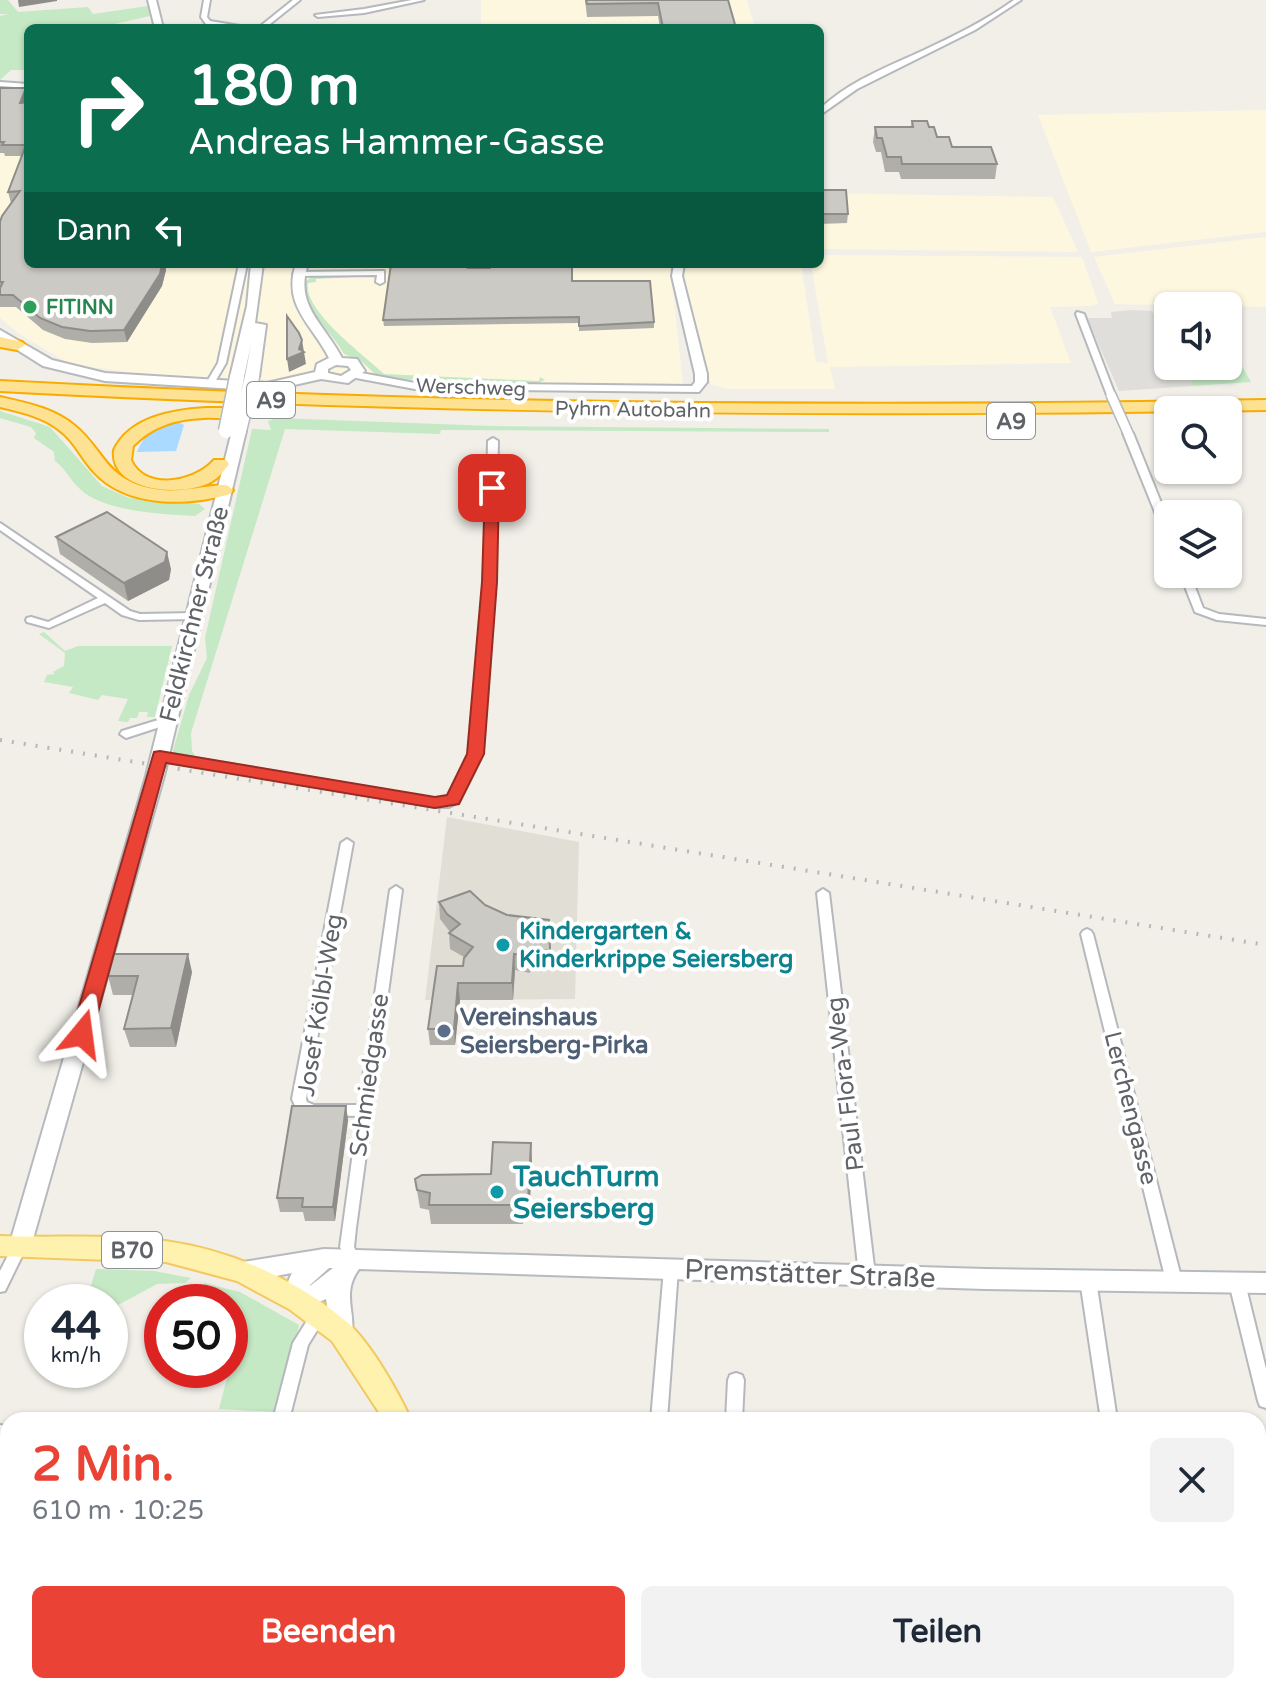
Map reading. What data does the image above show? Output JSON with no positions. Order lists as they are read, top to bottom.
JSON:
{
  "streets": {
    "highway": ["A9", "Pyhrn Autobahn"],
    "main road": ["Feldkirchner Straße", "B70", "Premstätter Straße"],
    "street": [
      "Werschweg",
      "Josef Kölbl-Weg",
      "Schmiedgasse",
      "Paul Flora-Weg",
      "Lerchengasse"
    ]
  },
  "crossings": [
    ["Feldkirchner Straße", "B70"],
    ["Josef Kölbl-Weg", "Schmiedgasse"],
    ["Schmiedgasse", "Premstätter Straße"],
    ["Paul Flora-Weg", "Premstätter Straße"],
    ["Lerchengasse", "Premstätter Straße"],
    ["B70", "Premstätter Straße"]
  ],
  "places": [
    "FITINN",
    "Kindergarten & Kinderkrippe Seiersberg",
    "Vereinshaus Seiersberg-Pirka",
    "TauchTurm Seiersberg"
  ],
  "page": {
    "turn": ["180 m", "Andreas Hammer-Gasse"],
    "then": "Dann",
    "speed": "44 km/h",
    "limit": "50",
    "heading": ["2 Min.", "610 m · 10:25"],
    "buttons": ["Beenden", "Teilen"]
  }
}
